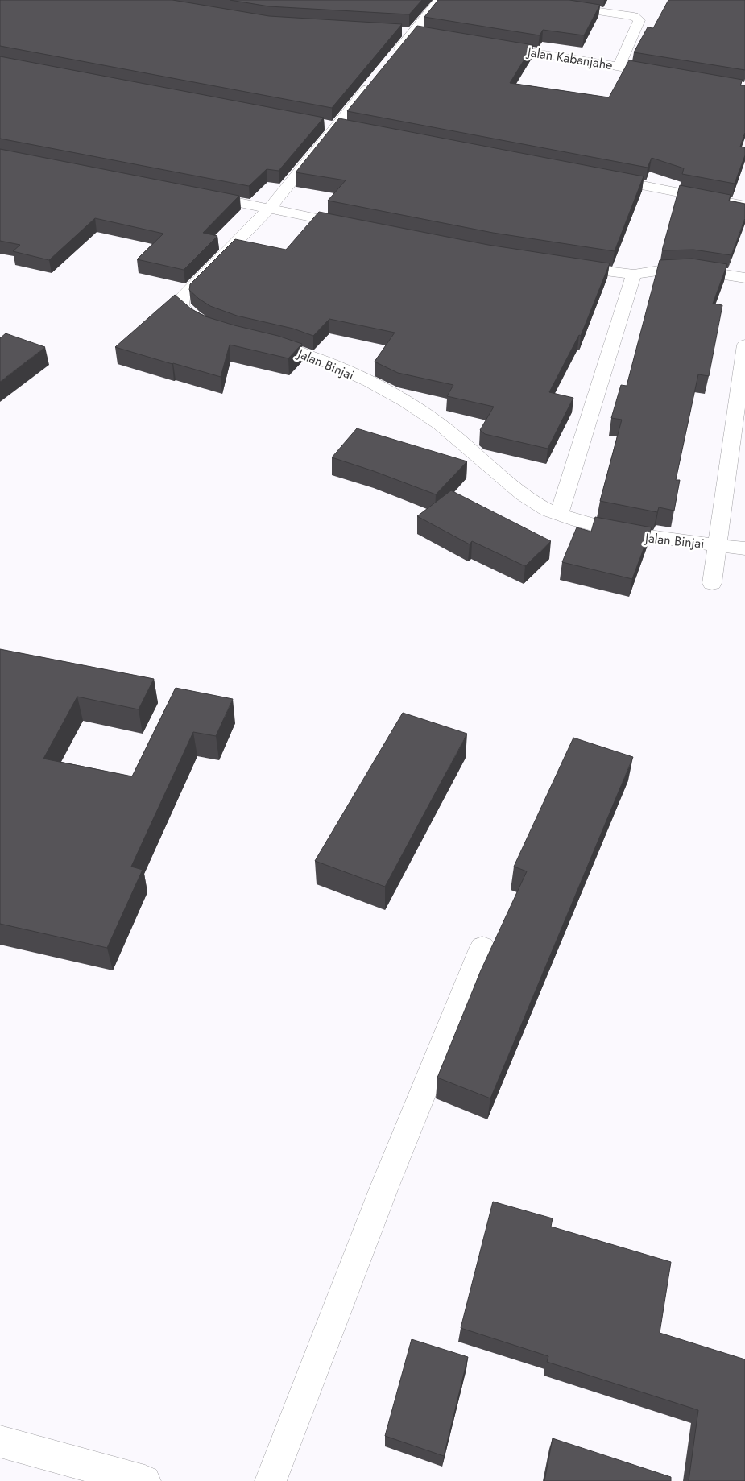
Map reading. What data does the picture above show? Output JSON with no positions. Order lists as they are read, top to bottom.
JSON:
{
  "streets": {
    "street": ["Jalan Kabanjahe", "Jalan Binjai"]
  }
}
